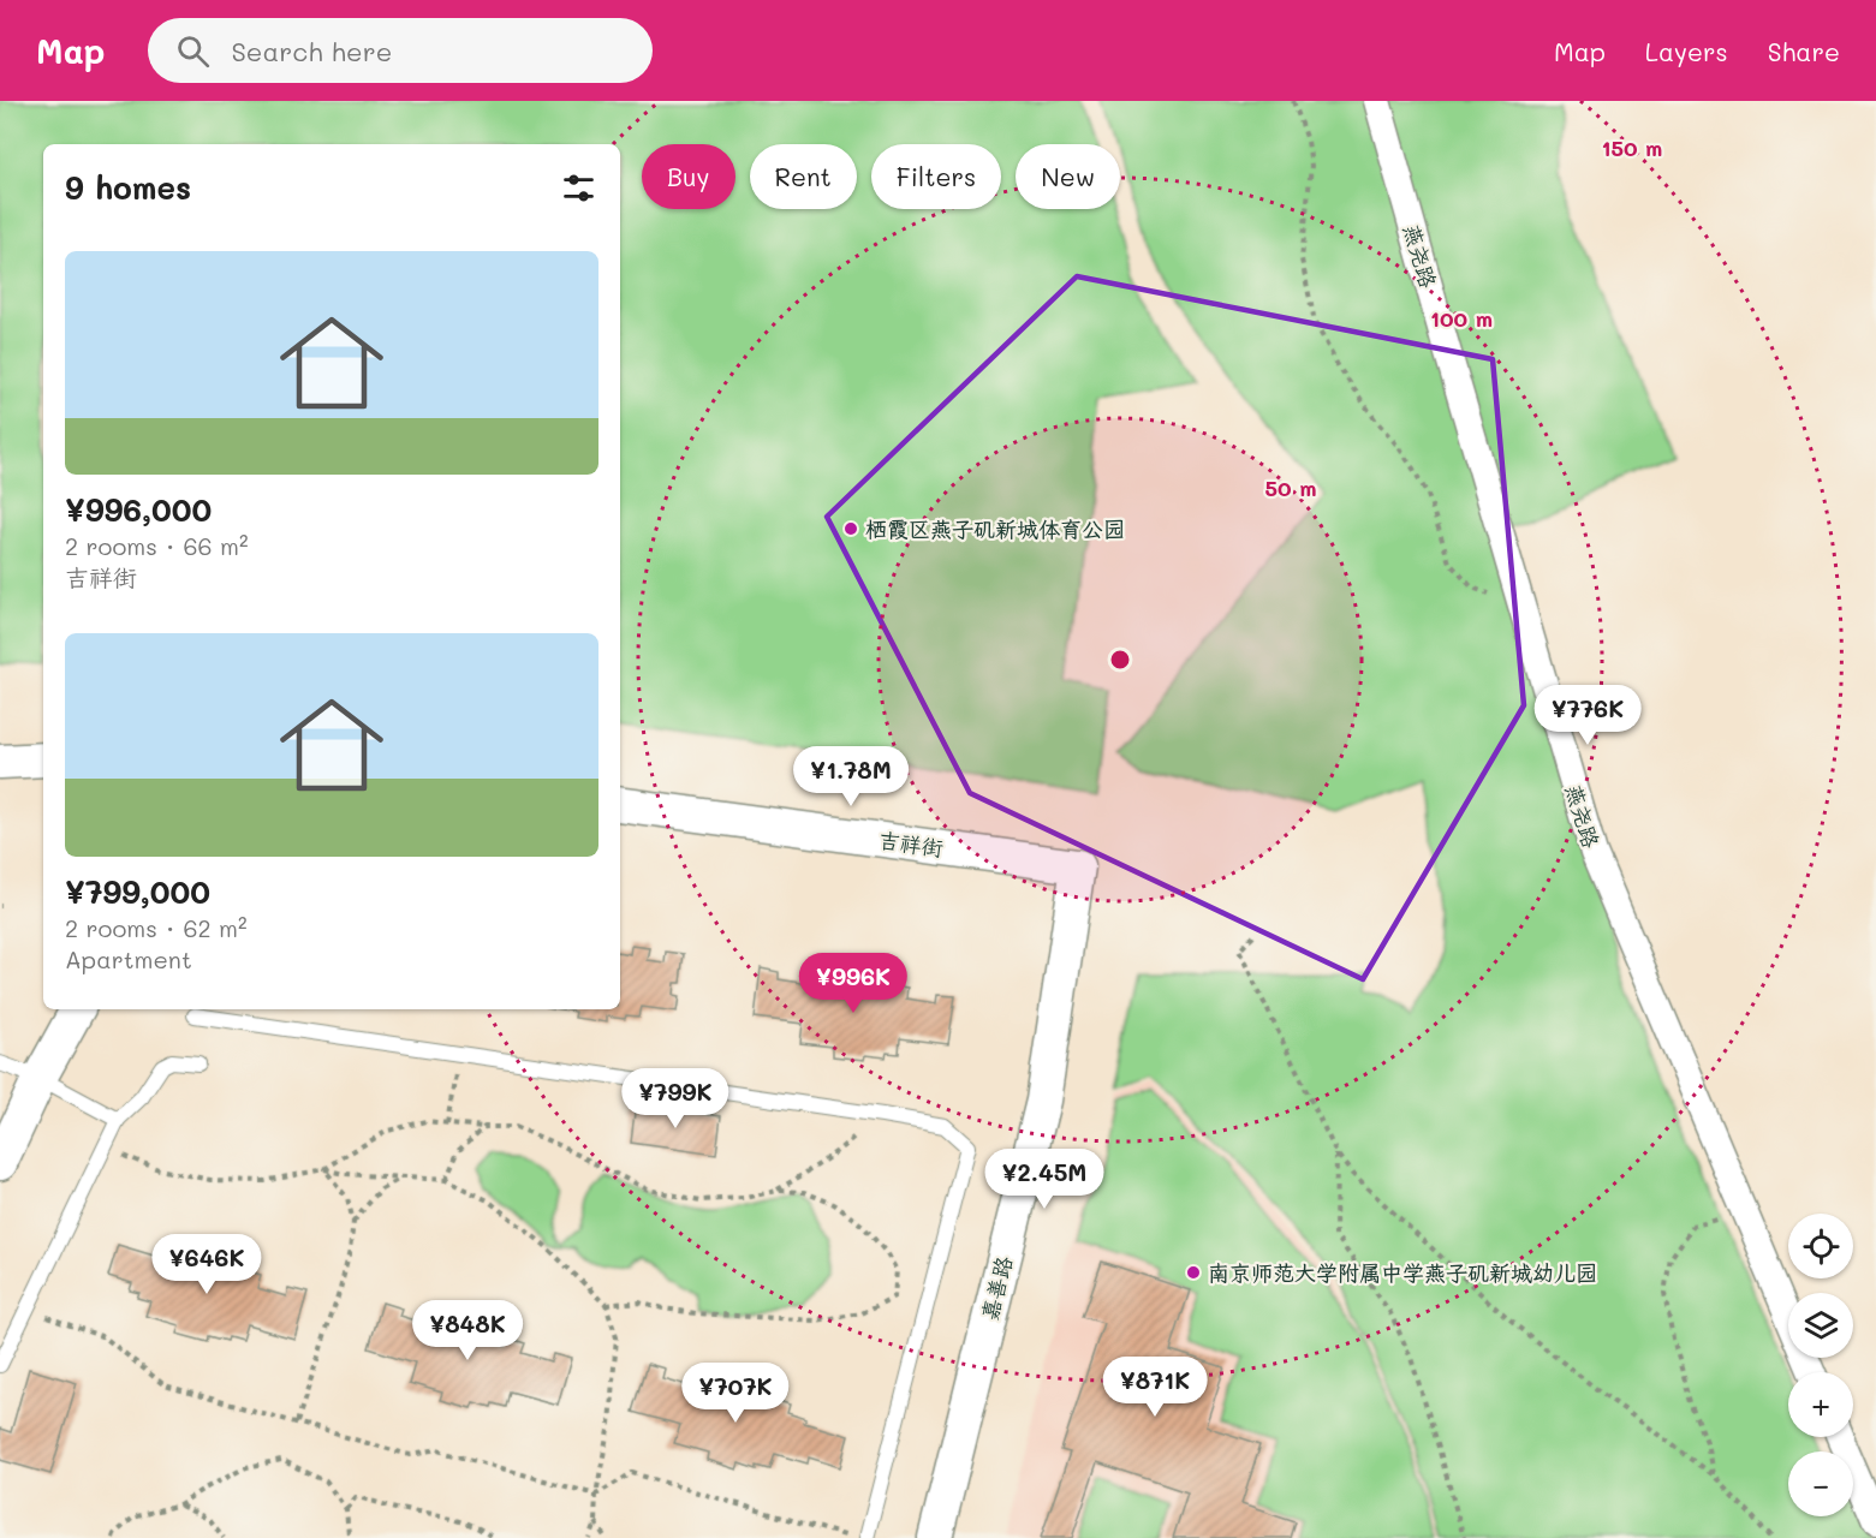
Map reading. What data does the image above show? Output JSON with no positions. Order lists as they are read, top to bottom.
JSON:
{
  "streets": {
    "street": ["燕尧路", "吉祥街", "嘉善路"]
  },
  "crossings": [
    ["吉祥街", "嘉善路"]
  ],
  "places": ["栖霞区燕子矶新城体育公园", "南京师范大学附属中学燕子矶新城幼儿园"],
  "page": {
    "header": "Map",
    "search": "Search here",
    "nav": ["Map", "Layers", "Share"],
    "chip": [
      "Buy",
      "Rent",
      "Filters",
      "New"
    ],
    "heading": "9 homes",
    "list": [
      {
        "name": "¥996,000",
        "note": "2 rooms · 66 m² · 吉祥街"
      },
      {
        "name": "¥799,000",
        "note": "2 rooms · 62 m² · Apartment"
      }
    ],
    "price": [
      "¥776K",
      "¥1.78M",
      "¥996K",
      "¥799K",
      "¥2.45M",
      "¥646K",
      "¥848K",
      "¥871K",
      "¥707K"
    ],
    "map_buttons": ["+", "−"]
  },
  "rings": ["150 m", "100 m", "50 m"]
}
